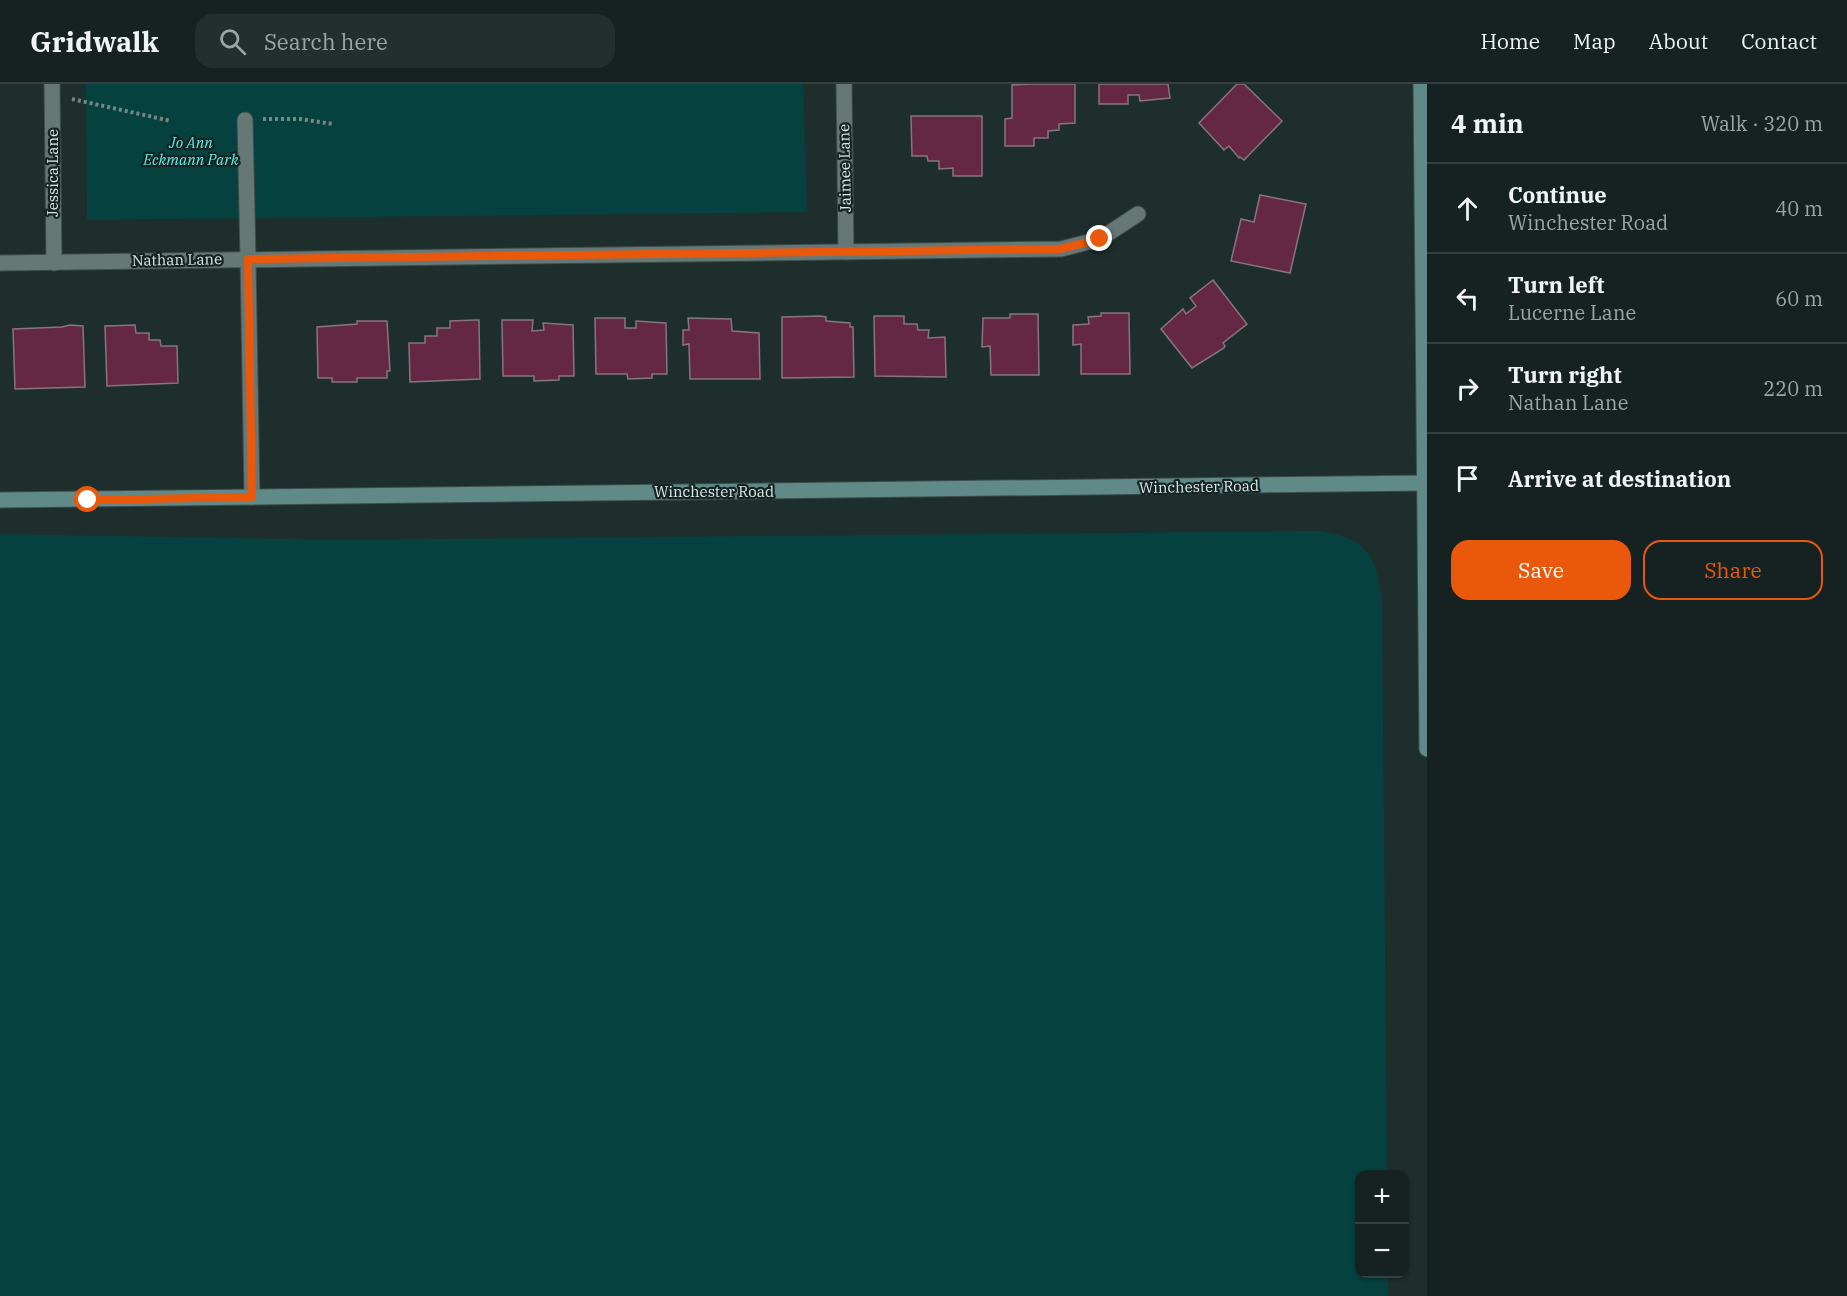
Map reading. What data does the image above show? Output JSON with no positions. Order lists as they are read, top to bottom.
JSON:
{
  "streets": {
    "main road": ["Winchester Road"],
    "street": ["Jaimee Lane", "Jessica Lane", "Nathan Lane"]
  },
  "crossings": [
    ["Jaimee Lane", "Nathan Lane"],
    ["Jessica Lane", "Nathan Lane"]
  ],
  "parks": ["Jo Ann Eckmann Park"],
  "page": {
    "header": "Gridwalk",
    "search": "Search here",
    "nav": [
      "Home",
      "Map",
      "About",
      "Contact"
    ],
    "heading": ["4 min", "Walk · 320 m"],
    "list": [
      ["Continue", "Winchester Road", "40 m"],
      ["Turn left", "Lucerne Lane", "60 m"],
      ["Turn right", "Nathan Lane", "220 m"],
      "Arrive at destination"
    ],
    "buttons": ["Save", "Share"],
    "map_buttons": ["+", "−"]
  }
}
